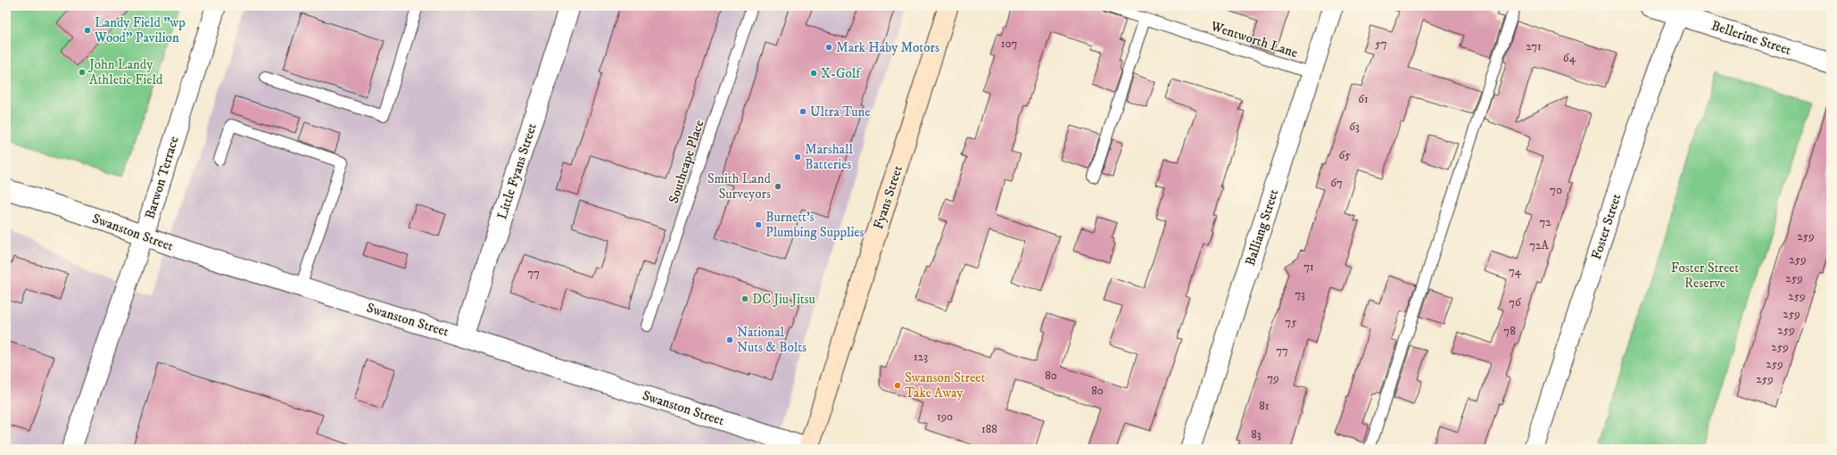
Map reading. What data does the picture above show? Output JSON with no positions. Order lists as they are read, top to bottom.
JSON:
{
  "streets": {
    "main road": ["Fyans Street"],
    "street": [
      "Bellerine Street",
      "Little Fyans Street",
      "Barwon Terrace",
      "Foster Street",
      "Balliang Street",
      "Swanston Street"
    ],
    "lane": ["Wentworth Lane", "Southcape Place"]
  },
  "crossings": [
    ["Bellerine Street", "Foster Street"],
    ["Wentworth Lane", "Balliang Street"],
    ["Little Fyans Street", "Swanston Street"],
    ["Barwon Terrace", "Swanston Street"],
    ["Fyans Street", "Swanston Street"]
  ],
  "parks": ["Foster Street Reserve"],
  "places": [
    "Landy Field \"wp Wood\" Pavilion",
    "Mark Haby Motors",
    "John Landy Athletic Field",
    "X-Golf",
    "Ultra Tune",
    "Marshall Batteries",
    "Smith Land Surveyors",
    "Burnett's Plumbing Supplies",
    "DC Jiu Jitsu",
    "National Nuts & Bolts",
    "Swanson Street Take Away"
  ],
  "house_numbers": [
    "107",
    "57",
    "271",
    "64",
    "61",
    "63",
    "65",
    "67",
    "70",
    "72",
    "259",
    "72A",
    "259",
    "71",
    "74",
    "77",
    "259",
    "73",
    "259",
    "76",
    "259",
    "75",
    "259",
    "78",
    "259",
    "77",
    "123",
    "259",
    "80",
    "79",
    "259",
    "80",
    "81",
    "190",
    "188",
    "83"
  ]
}
